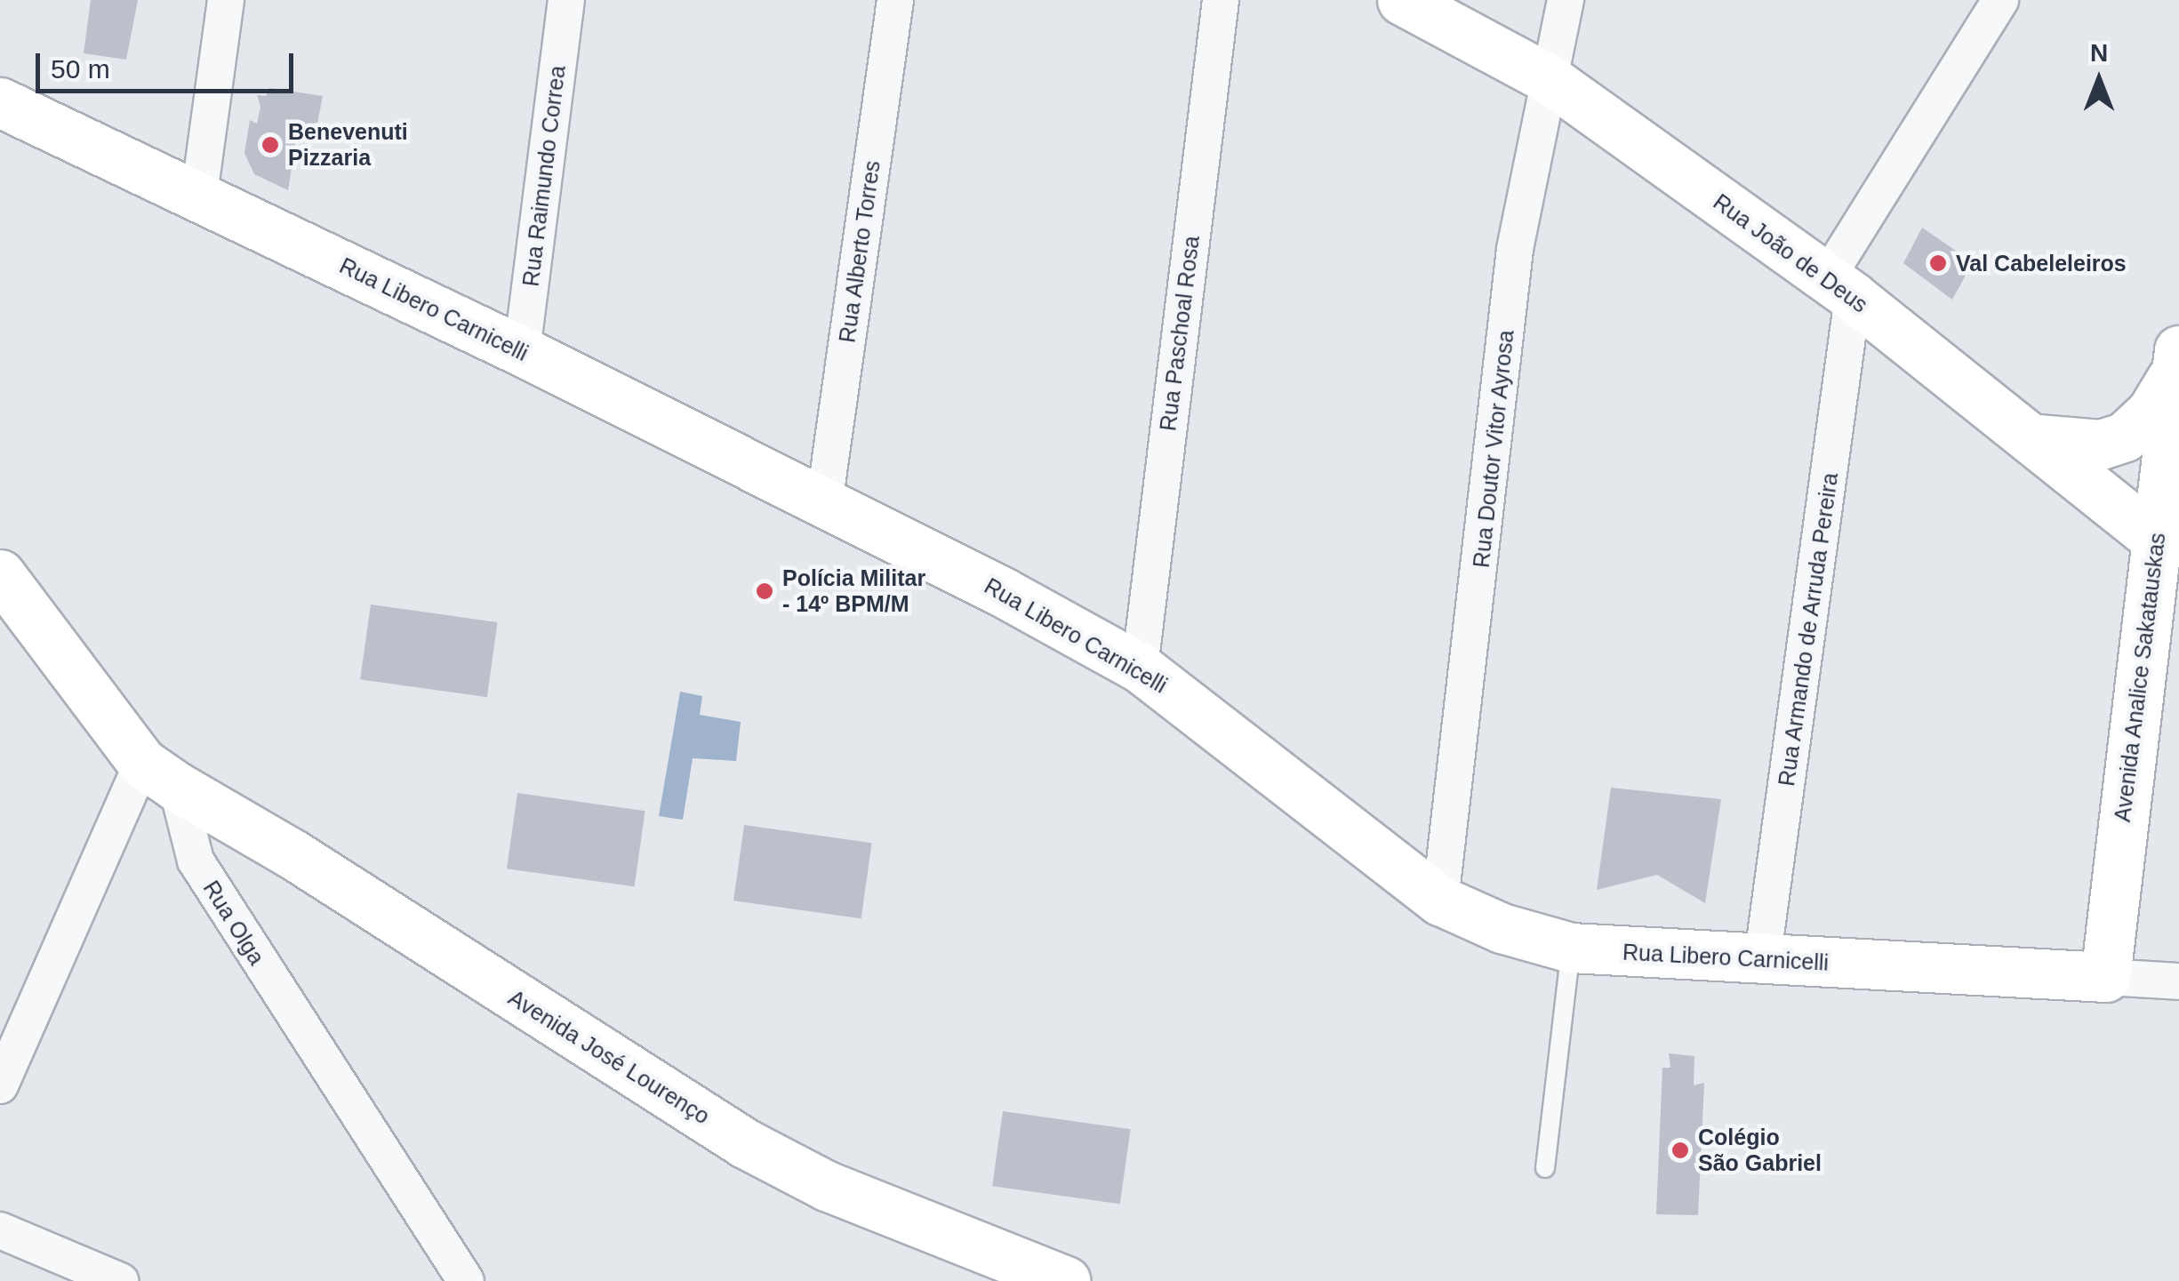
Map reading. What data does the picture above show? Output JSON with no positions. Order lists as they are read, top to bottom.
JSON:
{
  "streets": {
    "street": [
      "Rua Raimundo Correa",
      "Rua Alberto Torres",
      "Rua João de Deus",
      "Rua Libero Carnicelli",
      "Rua Paschoal Rosa",
      "Rua Doutor Vitor Ayrosa",
      "Rua Armando de Arruda Pereira",
      "Avenida Analice Sakatauskas",
      "Rua Olga",
      "Avenida José Lourenço"
    ]
  },
  "crossings": [
    ["Rua Raimundo Correa", "Rua Libero Carnicelli"],
    ["Rua Alberto Torres", "Rua Libero Carnicelli"],
    ["Rua João de Deus", "Rua Doutor Vitor Ayrosa"],
    ["Rua João de Deus", "Rua Armando de Arruda Pereira"],
    ["Rua João de Deus", "Avenida Analice Sakatauskas"],
    ["Rua Libero Carnicelli", "Rua Paschoal Rosa"],
    ["Rua Libero Carnicelli", "Rua Doutor Vitor Ayrosa"],
    ["Rua Libero Carnicelli", "Rua Armando de Arruda Pereira"],
    ["Rua Libero Carnicelli", "Avenida Analice Sakatauskas"],
    ["Rua Olga", "Avenida José Lourenço"]
  ],
  "places": [
    "Benevenuti Pizzaria",
    "Val Cabeleleiros",
    "Polícia Militar - 14º BPM/M",
    "Colégio São Gabriel"
  ],
  "scale_bar": "50 m",
  "north": "top"
}
